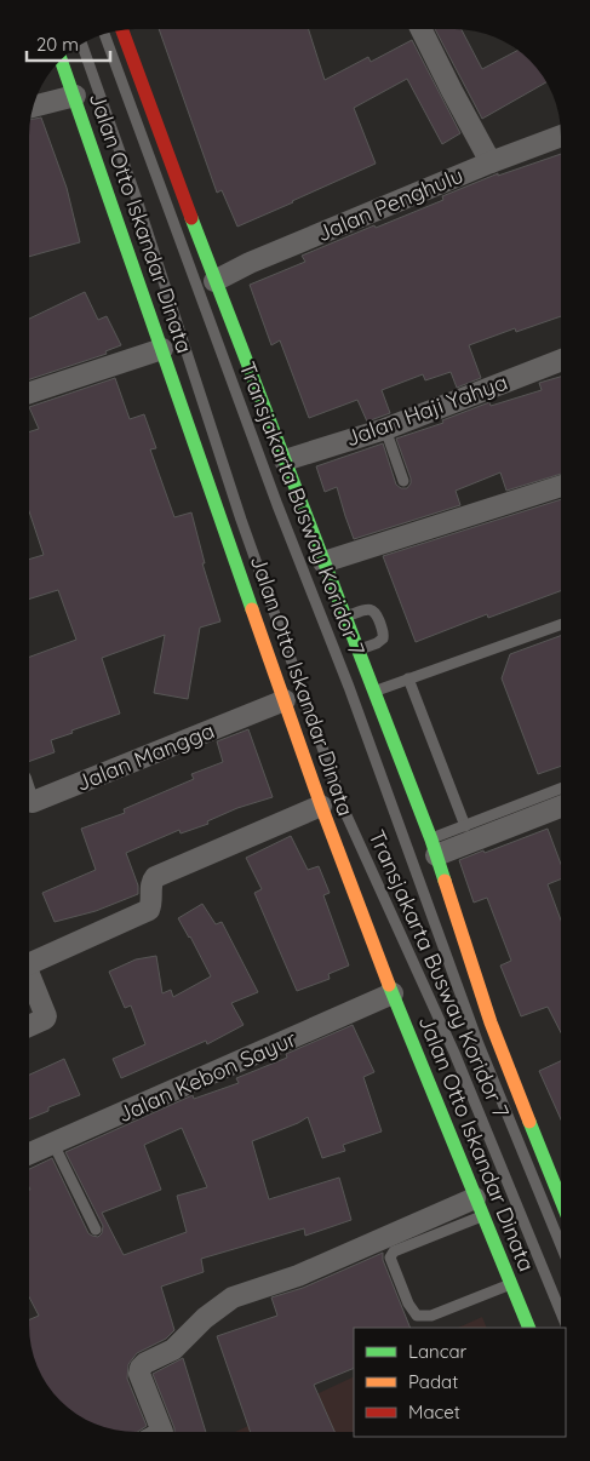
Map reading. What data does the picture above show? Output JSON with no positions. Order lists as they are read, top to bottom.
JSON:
{
  "streets": {
    "main road": ["Jalan Otto Iskandar Dinata"],
    "street": [
      "Jalan Penghulu",
      "Jalan Haji Yahya",
      "Jalan Mangga",
      "Jalan Kebon Sayur"
    ],
    "lane": ["Transjakarta Busway Koridor 7"]
  },
  "crossings": [
    ["Jalan Otto Iskandar Dinata", "Jalan Mangga"],
    ["Jalan Otto Iskandar Dinata", "Jalan Kebon Sayur"]
  ],
  "legend": ["Lancar", "Padat", "Macet"],
  "scale_bar": "20 m"
}
